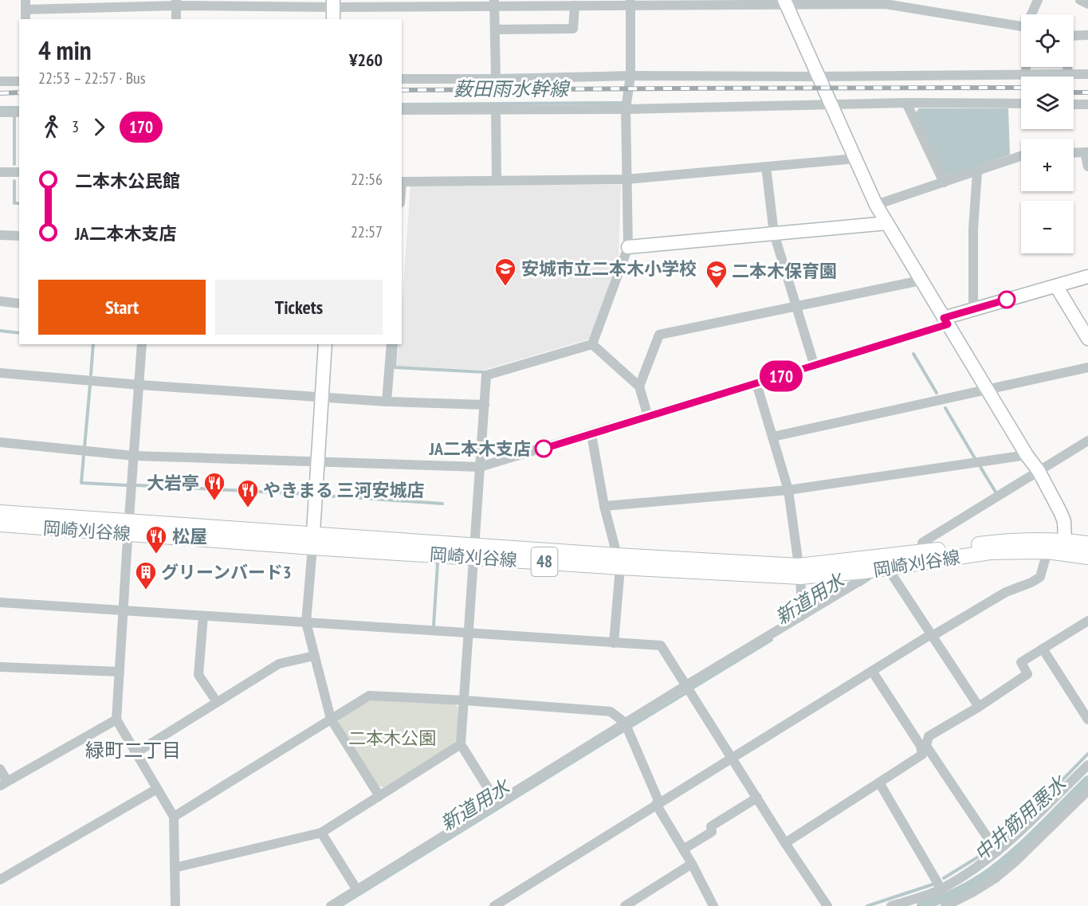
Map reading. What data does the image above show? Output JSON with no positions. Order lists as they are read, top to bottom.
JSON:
{
  "streets": {
    "main road": ["岡崎刈谷線", "48"]
  },
  "districts": ["緑町二丁目"],
  "water": ["薮田雨水幹線", "新道用水", "中井筋用悪水"],
  "parks": ["二本木公園"],
  "places": {
    "school or university": ["安城市立二本木小学校", "二本木保育園"],
    "other": ["JA二本木支店"],
    "restaurant": ["大岩亭", "やきまる 三河安城店", "松屋"],
    "building": ["グリーンバード3"]
  },
  "lines": ["bus line 170"],
  "page": {
    "on_map": "170",
    "map_buttons": ["+", "−"],
    "heading": ["4 min", "22:53 – 22:57 · Bus", "¥260"],
    "legs": ["3", "170"],
    "list": [
      {
        "name": "二本木公民館",
        "value": "22:56"
      },
      {
        "name": "JA二本木支店",
        "value": "22:57"
      }
    ],
    "buttons": ["Start", "Tickets"]
  }
}
